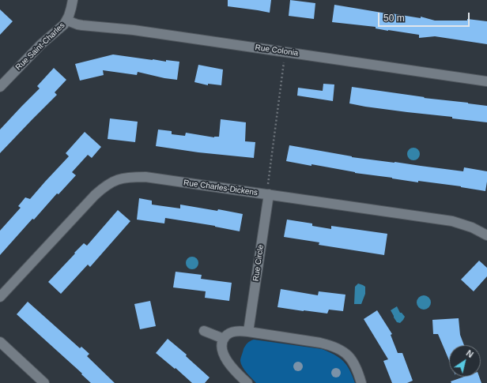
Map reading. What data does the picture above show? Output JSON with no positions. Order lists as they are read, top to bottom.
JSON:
{
  "streets": {
    "street": [
      "Rue Saint-Charles",
      "Rue Colonia",
      "Rue Charles-Dickens",
      "Rue Circle"
    ]
  },
  "crossings": [
    ["Rue Saint-Charles", "Rue Colonia"],
    ["Rue Charles-Dickens", "Rue Circle"]
  ],
  "scale_bar": "50 m",
  "north": "top right"
}
